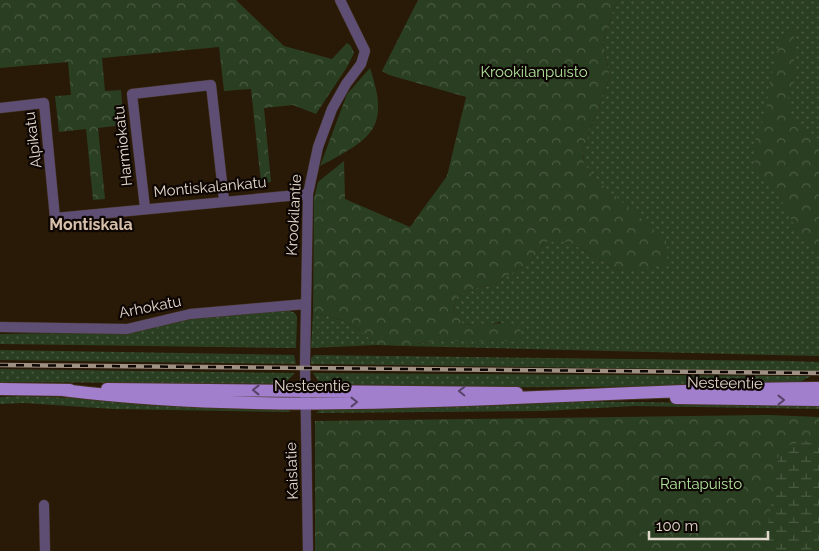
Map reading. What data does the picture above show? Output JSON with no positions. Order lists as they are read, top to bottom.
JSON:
{
  "streets": {
    "main road": ["Nesteentie"],
    "street": [
      "Alpikatu",
      "Harmiokatu",
      "Montiskalankatu",
      "Krookilantie",
      "Arhokatu",
      "Kaislatie"
    ]
  },
  "crossings": [
    ["Alpikatu", "Montiskalankatu"],
    ["Harmiokatu", "Montiskalankatu"],
    ["Montiskalankatu", "Krookilantie"],
    ["Krookilantie", "Arhokatu"],
    ["Krookilantie", "Nesteentie"],
    ["Krookilantie", "Kaislatie"],
    ["Nesteentie", "Kaislatie"]
  ],
  "districts": ["Montiskala"],
  "parks": ["Krookilanpuisto", "Rantapuisto"],
  "scale_bar": "100 m"
}
